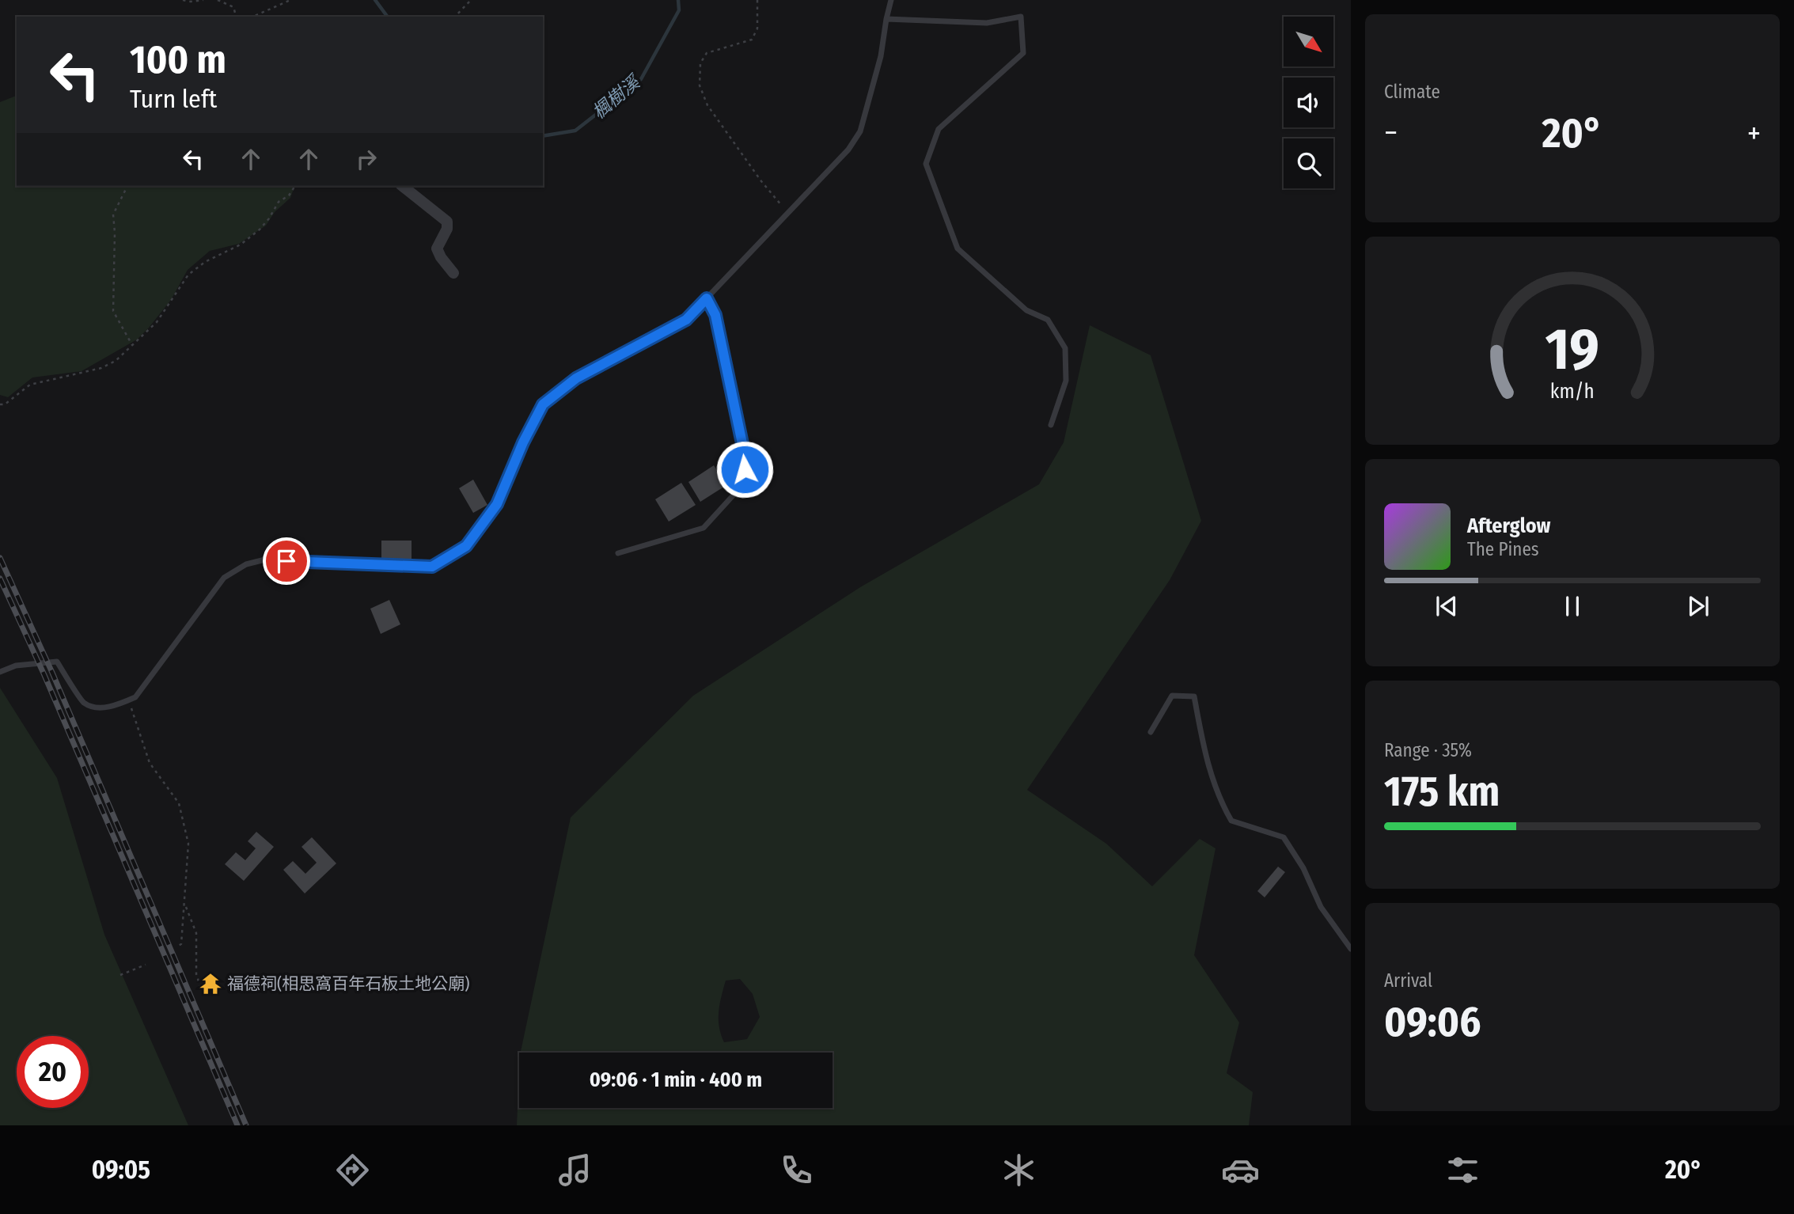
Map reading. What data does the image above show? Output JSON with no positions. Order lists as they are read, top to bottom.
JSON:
{
  "water": ["楓樹溪"],
  "places": {
    "temple": ["福德祠(相思窩百年石板土地公廟)"]
  },
  "north": "bottom right",
  "page": {
    "tile": [
      "Climate",
      ["Range · 35%", "175 km"],
      ["Arrival", "09:06"]
    ],
    "turn": ["100 m", "Turn left"],
    "heat": ["−", "20°", "+"],
    "song": ["Afterglow", "The Pines"],
    "limit": "20",
    "trip": "09:06 · 1 min · 400 m",
    "tabs": ["09:05", "20°"],
    "gauge": ["19", "km/h"]
  }
}
